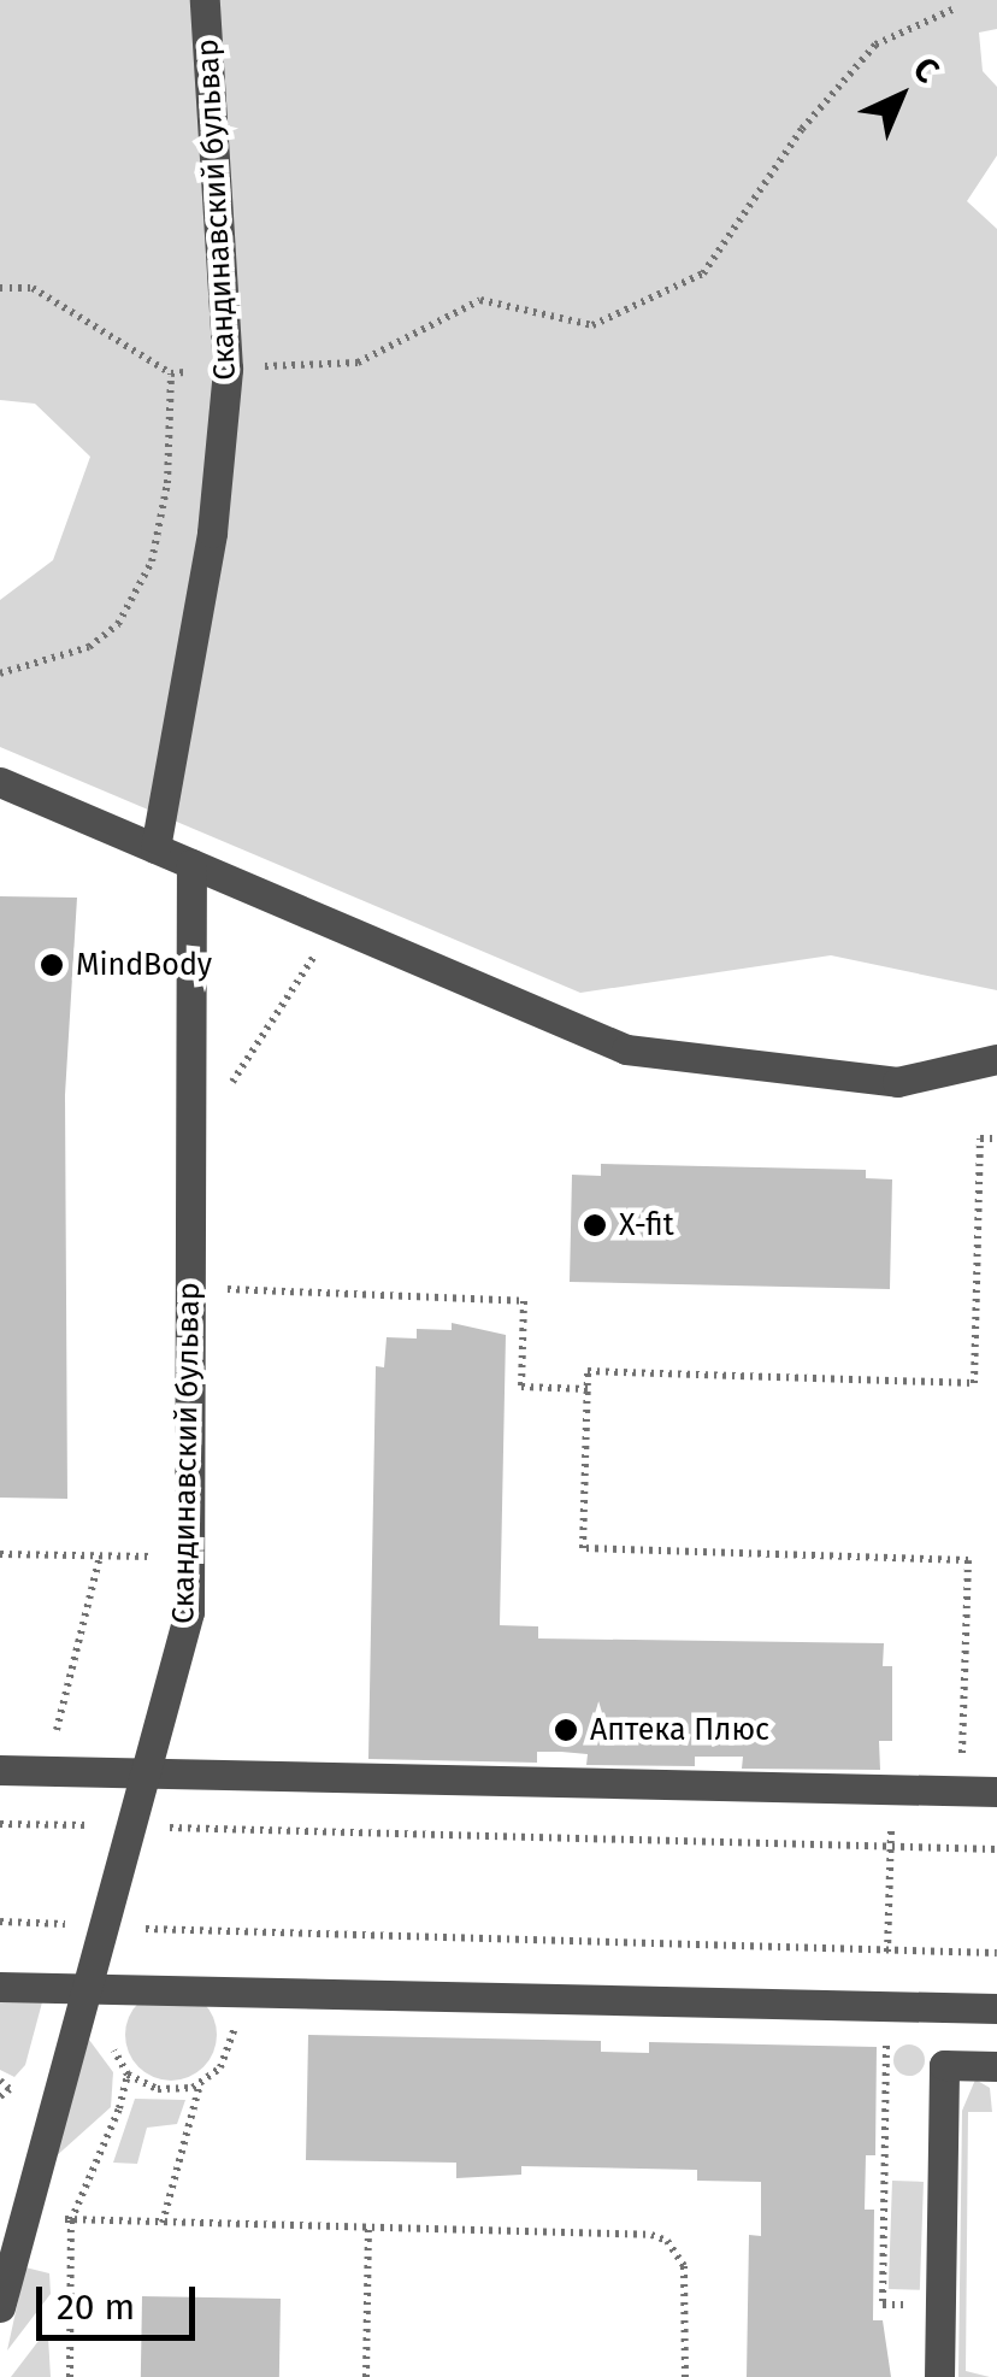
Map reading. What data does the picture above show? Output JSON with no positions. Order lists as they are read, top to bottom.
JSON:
{
  "streets": {
    "street": ["Скандинавский бульвар"]
  },
  "places": ["MindBody", "X-fit", "Аптека Плюс"],
  "scale_bar": "20 m",
  "north": "top right"
}
